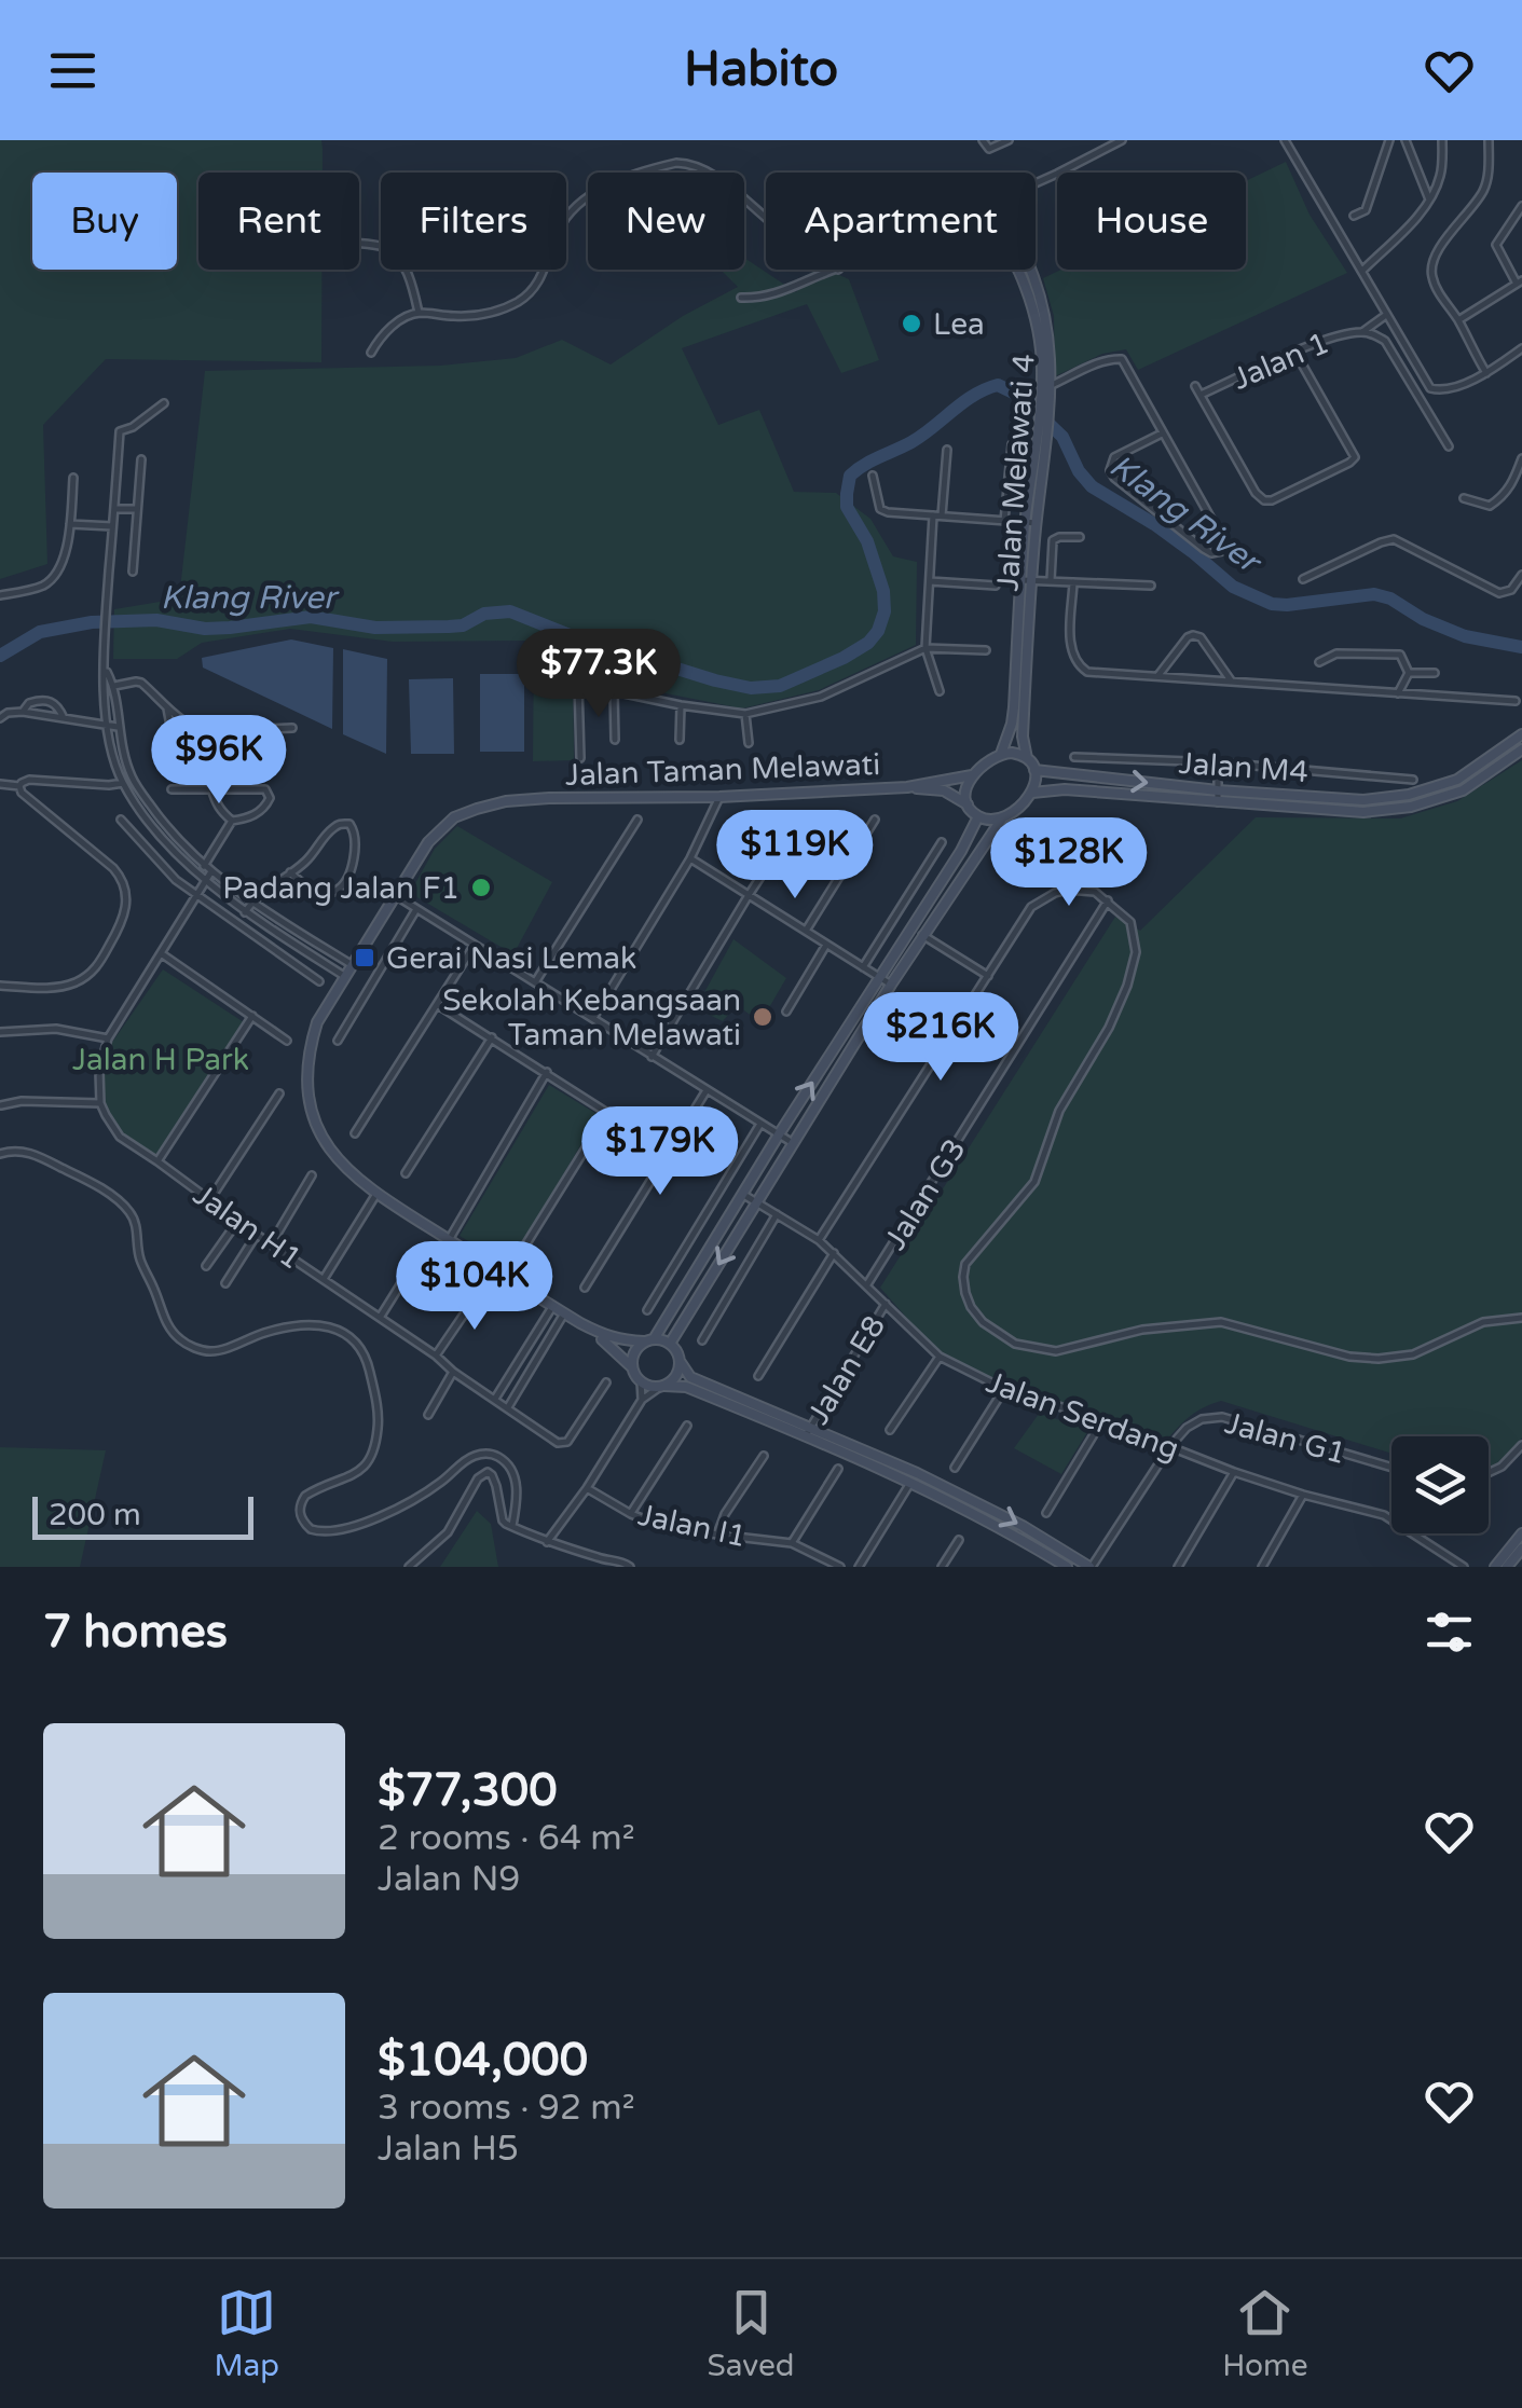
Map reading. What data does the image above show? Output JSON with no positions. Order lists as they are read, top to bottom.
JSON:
{
  "streets": {
    "main road": ["Jalan Melawati 4", "Jalan Taman Melawati"],
    "street": [
      "Jalan 1",
      "Jalan M4",
      "Jalan G3",
      "Jalan H1",
      "Jalan E8",
      "Jalan Serdang",
      "Jalan G1",
      "Jalan I1"
    ]
  },
  "crossings": [
    ["Jalan Melawati 4", "Jalan Taman Melawati"],
    ["Jalan G3", "Jalan Serdang"],
    ["Jalan E8", "Jalan Serdang"],
    ["Jalan Serdang", "Jalan G1"]
  ],
  "water": ["Klang River"],
  "parks": ["Jalan H Park"],
  "places": {
    "other": ["Lea", "Padang Jalan F1", "Sekolah Kebangsaan Taman Melawati"],
    "transit": ["Gerai Nasi Lemak"]
  },
  "scale_bar": "200 m",
  "page": {
    "header": "Habito",
    "chip": [
      "Buy",
      "Rent",
      "Filters",
      "New",
      "Apartment",
      "House"
    ],
    "price": [
      "$77.3K",
      "$96K",
      "$119K",
      "$128K",
      "$216K",
      "$179K",
      "$104K"
    ],
    "scale": "200 m",
    "heading": "7 homes",
    "list": [
      {
        "name": "$77,300",
        "note": "2 rooms · 64 m² · Jalan N9"
      },
      {
        "name": "$104,000",
        "note": "3 rooms · 92 m² · Jalan H5"
      }
    ],
    "tabs": ["Map", "Saved", "Home"]
  }
}
